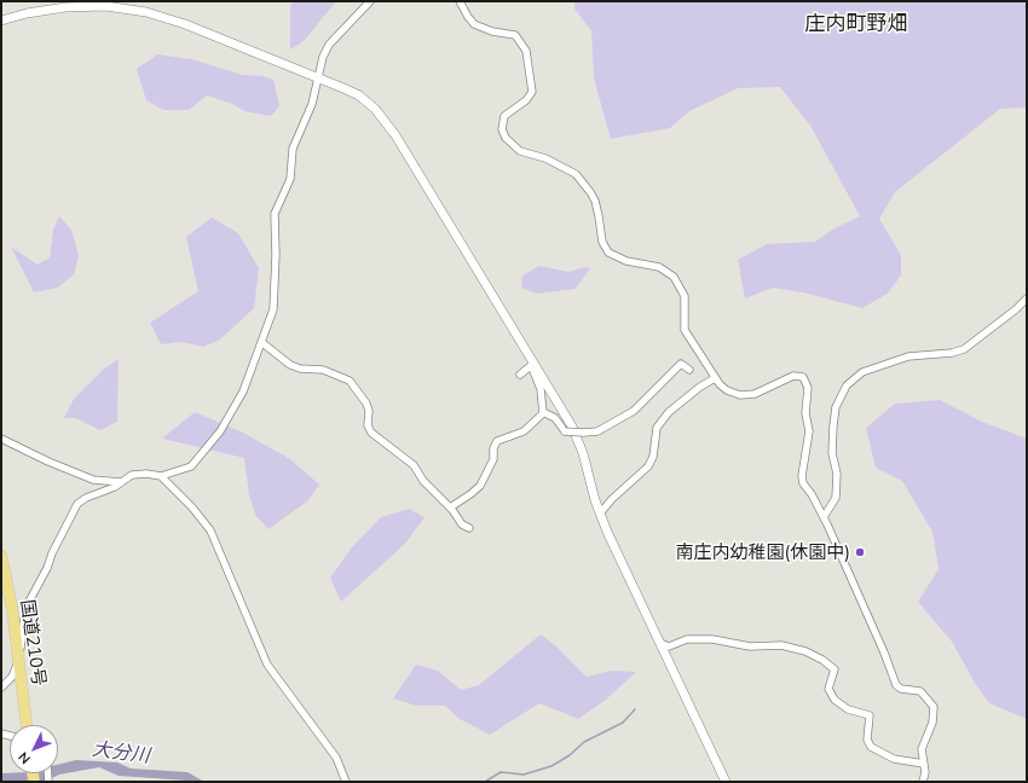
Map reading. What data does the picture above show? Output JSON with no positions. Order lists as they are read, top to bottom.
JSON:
{
  "streets": {
    "highway": ["国道210号"]
  },
  "districts": ["庄内町野畑"],
  "water": ["大分川"],
  "places": ["南庄内幼稚園(休園中)"],
  "north": "bottom left"
}
